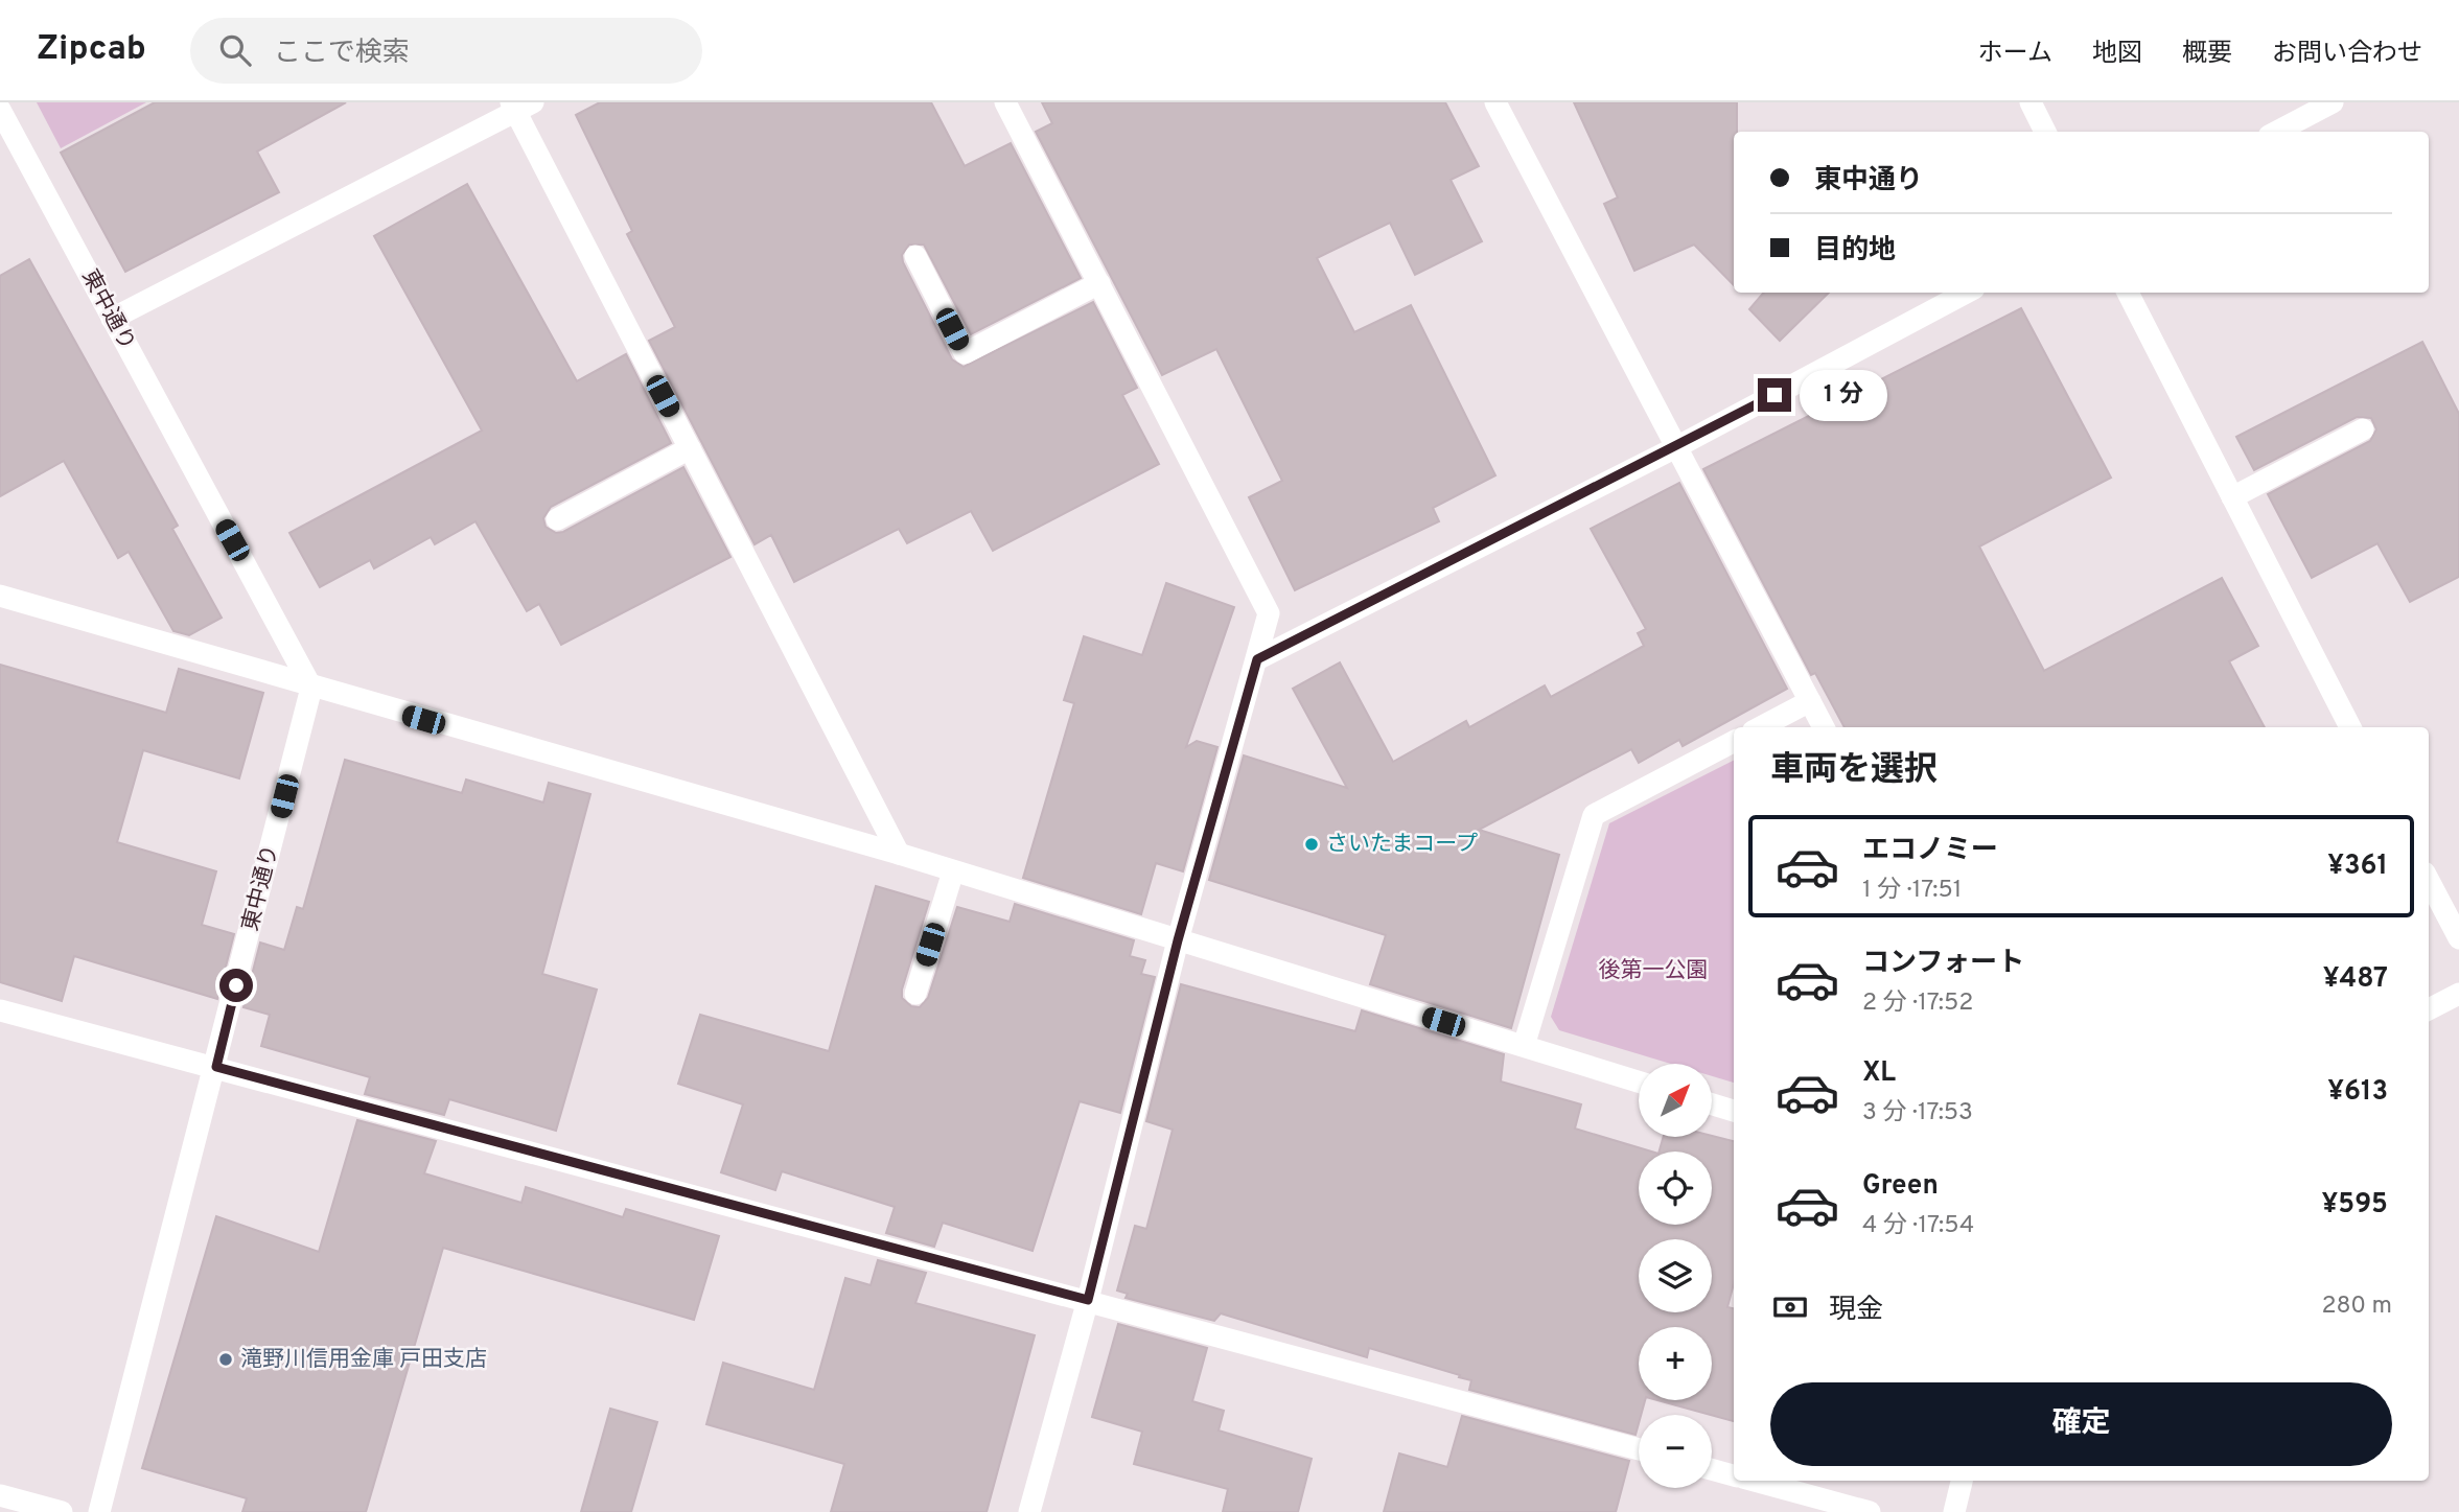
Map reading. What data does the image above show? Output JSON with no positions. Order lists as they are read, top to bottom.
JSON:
{
  "streets": {
    "street": ["東中通り"]
  },
  "parks": ["後第一公園"],
  "places": ["さいたまコープ", "滝野川信用金庫 戸田支店"],
  "north": "top right",
  "page": {
    "header": "Zipcab",
    "search": "ここで検索",
    "nav": [
      "ホーム",
      "地図",
      "概要",
      "お問い合わせ"
    ],
    "banner": ["東中通り", "目的地"],
    "bubble": "1 分",
    "heading": "車両を選択",
    "list": [
      {
        "name": "エコノミー",
        "note": "1 分 · 17:51",
        "value": "¥361"
      },
      {
        "name": "コンフォート",
        "note": "2 分 · 17:52",
        "value": "¥487"
      },
      {
        "name": "XL",
        "note": "3 分 · 17:53",
        "value": "¥613"
      },
      {
        "name": "Green",
        "note": "4 分 · 17:54",
        "value": "¥595"
      }
    ],
    "map_buttons": ["+", "−"],
    "pay": ["現金", "280 m"],
    "buttons": "確定"
  }
}
